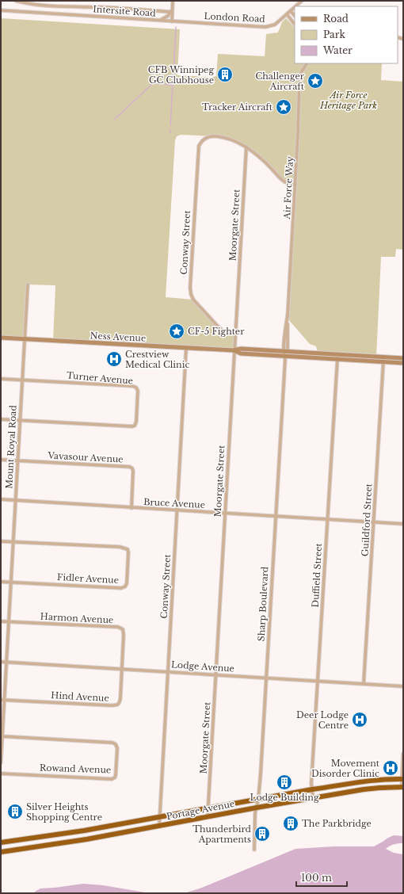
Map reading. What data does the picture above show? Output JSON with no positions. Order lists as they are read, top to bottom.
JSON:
{
  "streets": {
    "highway": ["Portage Avenue"],
    "main road": ["Ness Avenue"],
    "street": [
      "Intersite Road",
      "London Road",
      "Air Force Way",
      "Moorgate Street",
      "Conway Street",
      "Turner Avenue",
      "Mount Royal Road",
      "Vavasour Avenue",
      "Bruce Avenue",
      "Guildford Street",
      "Duffield Street",
      "Fidler Avenue",
      "Sharp Boulevard",
      "Harmon Avenue",
      "Lodge Avenue",
      "Hind Avenue",
      "Rowand Avenue"
    ]
  },
  "crossings": [
    ["Intersite Road", "London Road"],
    ["Air Force Way", "Ness Avenue"],
    ["Air Force Way", "Sharp Boulevard"],
    ["Moorgate Street", "Conway Street"],
    ["Moorgate Street", "Ness Avenue"],
    ["Moorgate Street", "Bruce Avenue"],
    ["Moorgate Street", "Lodge Avenue"],
    ["Moorgate Street", "Portage Avenue"],
    ["Conway Street", "Ness Avenue"],
    ["Conway Street", "Bruce Avenue"],
    ["Conway Street", "Lodge Avenue"],
    ["Conway Street", "Portage Avenue"],
    ["Ness Avenue", "Mount Royal Road"],
    ["Ness Avenue", "Guildford Street"],
    ["Ness Avenue", "Duffield Street"],
    ["Ness Avenue", "Sharp Boulevard"],
    ["Turner Avenue", "Mount Royal Road"],
    ["Mount Royal Road", "Vavasour Avenue"],
    ["Mount Royal Road", "Bruce Avenue"],
    ["Mount Royal Road", "Fidler Avenue"],
    ["Mount Royal Road", "Harmon Avenue"],
    ["Mount Royal Road", "Lodge Avenue"],
    ["Mount Royal Road", "Hind Avenue"],
    ["Mount Royal Road", "Rowand Avenue"],
    ["Vavasour Avenue", "Bruce Avenue"],
    ["Bruce Avenue", "Guildford Street"],
    ["Bruce Avenue", "Duffield Street"],
    ["Bruce Avenue", "Sharp Boulevard"],
    ["Guildford Street", "Lodge Avenue"],
    ["Duffield Street", "Lodge Avenue"],
    ["Duffield Street", "Portage Avenue"],
    ["Sharp Boulevard", "Lodge Avenue"],
    ["Sharp Boulevard", "Portage Avenue"],
    ["Harmon Avenue", "Lodge Avenue"],
    ["Harmon Avenue", "Hind Avenue"],
    ["Lodge Avenue", "Hind Avenue"]
  ],
  "parks": ["Air Force Heritage Park"],
  "places": {
    "building": [
      "CFB Winnipeg GC Clubhouse",
      "Lodge Building",
      "Silver Heights Shopping Centre",
      "The Parkbridge",
      "Thunderbird Apartments"
    ],
    "place": ["Challenger Aircraft", "Tracker Aircraft", "CF-5 Fighter"],
    "hospital": ["Crestview Medical Clinic", "Deer Lodge Centre", "Movement Disorder Clinic"]
  },
  "legend": ["Road", "Park", "Water"],
  "scale_bar": "100 m"
}
